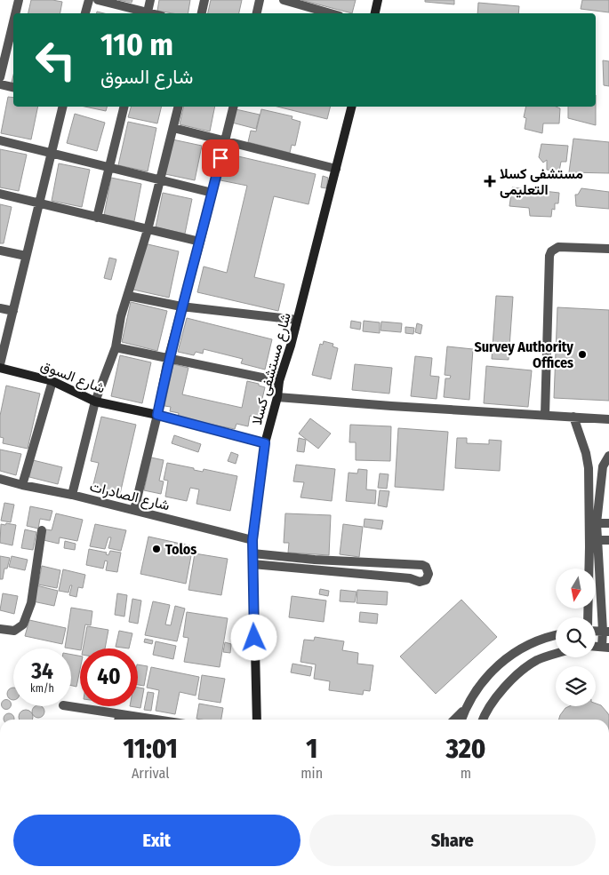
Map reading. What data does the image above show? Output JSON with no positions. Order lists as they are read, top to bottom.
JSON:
{
  "streets": {
    "main road": ["شارع مستشفى كسلا", "شارع السوق"],
    "street": ["شارع الصادرات"]
  },
  "crossings": [
    ["شارع مستشفى كسلا", "شارع السوق"],
    ["شارع مستشفى كسلا", "شارع الصادرات"]
  ],
  "places": {
    "health": ["مستشفى كسلا التعليمى"],
    "other": ["Survey Authority Offices", "Tolos"]
  },
  "north": "bottom",
  "page": {
    "turn": ["110 m", "شارع السوق"],
    "speed": "34 km/h",
    "limit": "40",
    "eta": [
      "11:01",
      "Arrival",
      "1",
      "min",
      "320",
      "m"
    ],
    "buttons": ["Exit", "Share"]
  }
}
